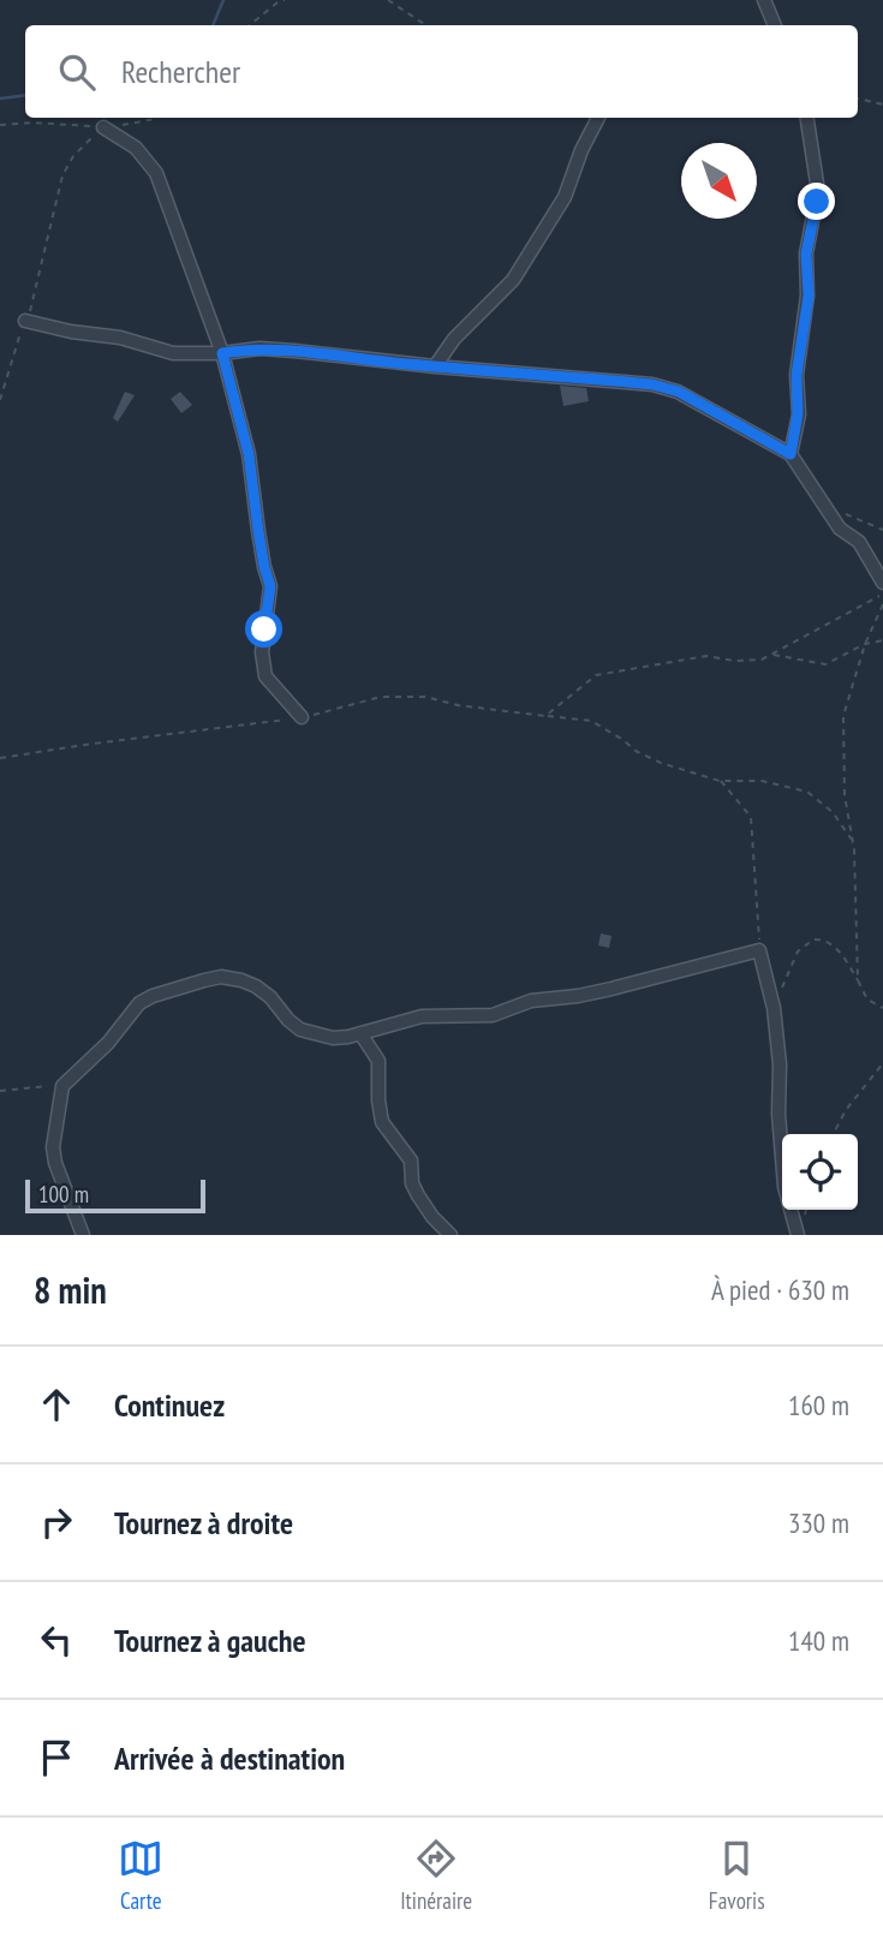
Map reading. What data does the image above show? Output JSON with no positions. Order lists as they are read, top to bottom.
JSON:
{
  "scale_bar": "100 m",
  "north": "bottom right",
  "page": {
    "search": "Rechercher",
    "scale": "100 m",
    "heading": ["8 min", "À pied · 630 m"],
    "list": [
      ["Continuez", "160 m"],
      ["Tournez à droite", "330 m"],
      ["Tournez à gauche", "140 m"],
      "Arrivée à destination"
    ],
    "nav": ["Carte", "Itinéraire", "Favoris"]
  }
}
